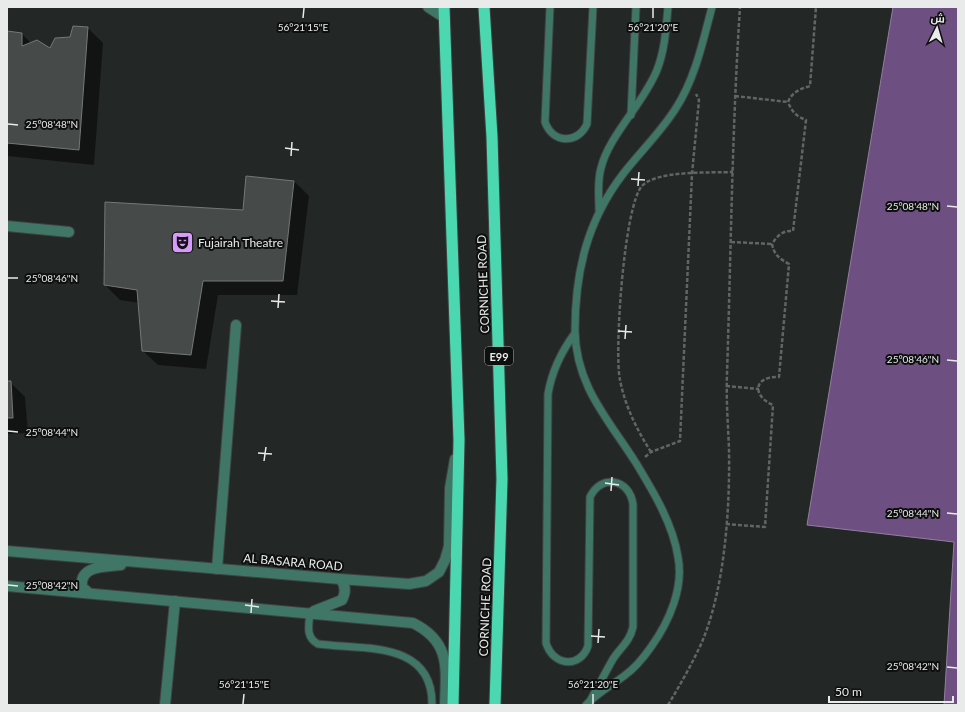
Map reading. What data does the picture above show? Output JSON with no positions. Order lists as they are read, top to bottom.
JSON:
{
  "streets": {
    "highway": ["CORNICHE ROAD", "E99"],
    "street": ["AL BASARA ROAD"]
  },
  "places": {
    "theatre": ["Fujairah Theatre"]
  },
  "scale_bar": "50 m",
  "north": "top",
  "coordinates": [
    "56°21'15\"E",
    "56°21'20\"E",
    "25°08'48\"N",
    "25°08'46\"N",
    "25°08'44\"N",
    "25°08'42\"N"
  ]
}
